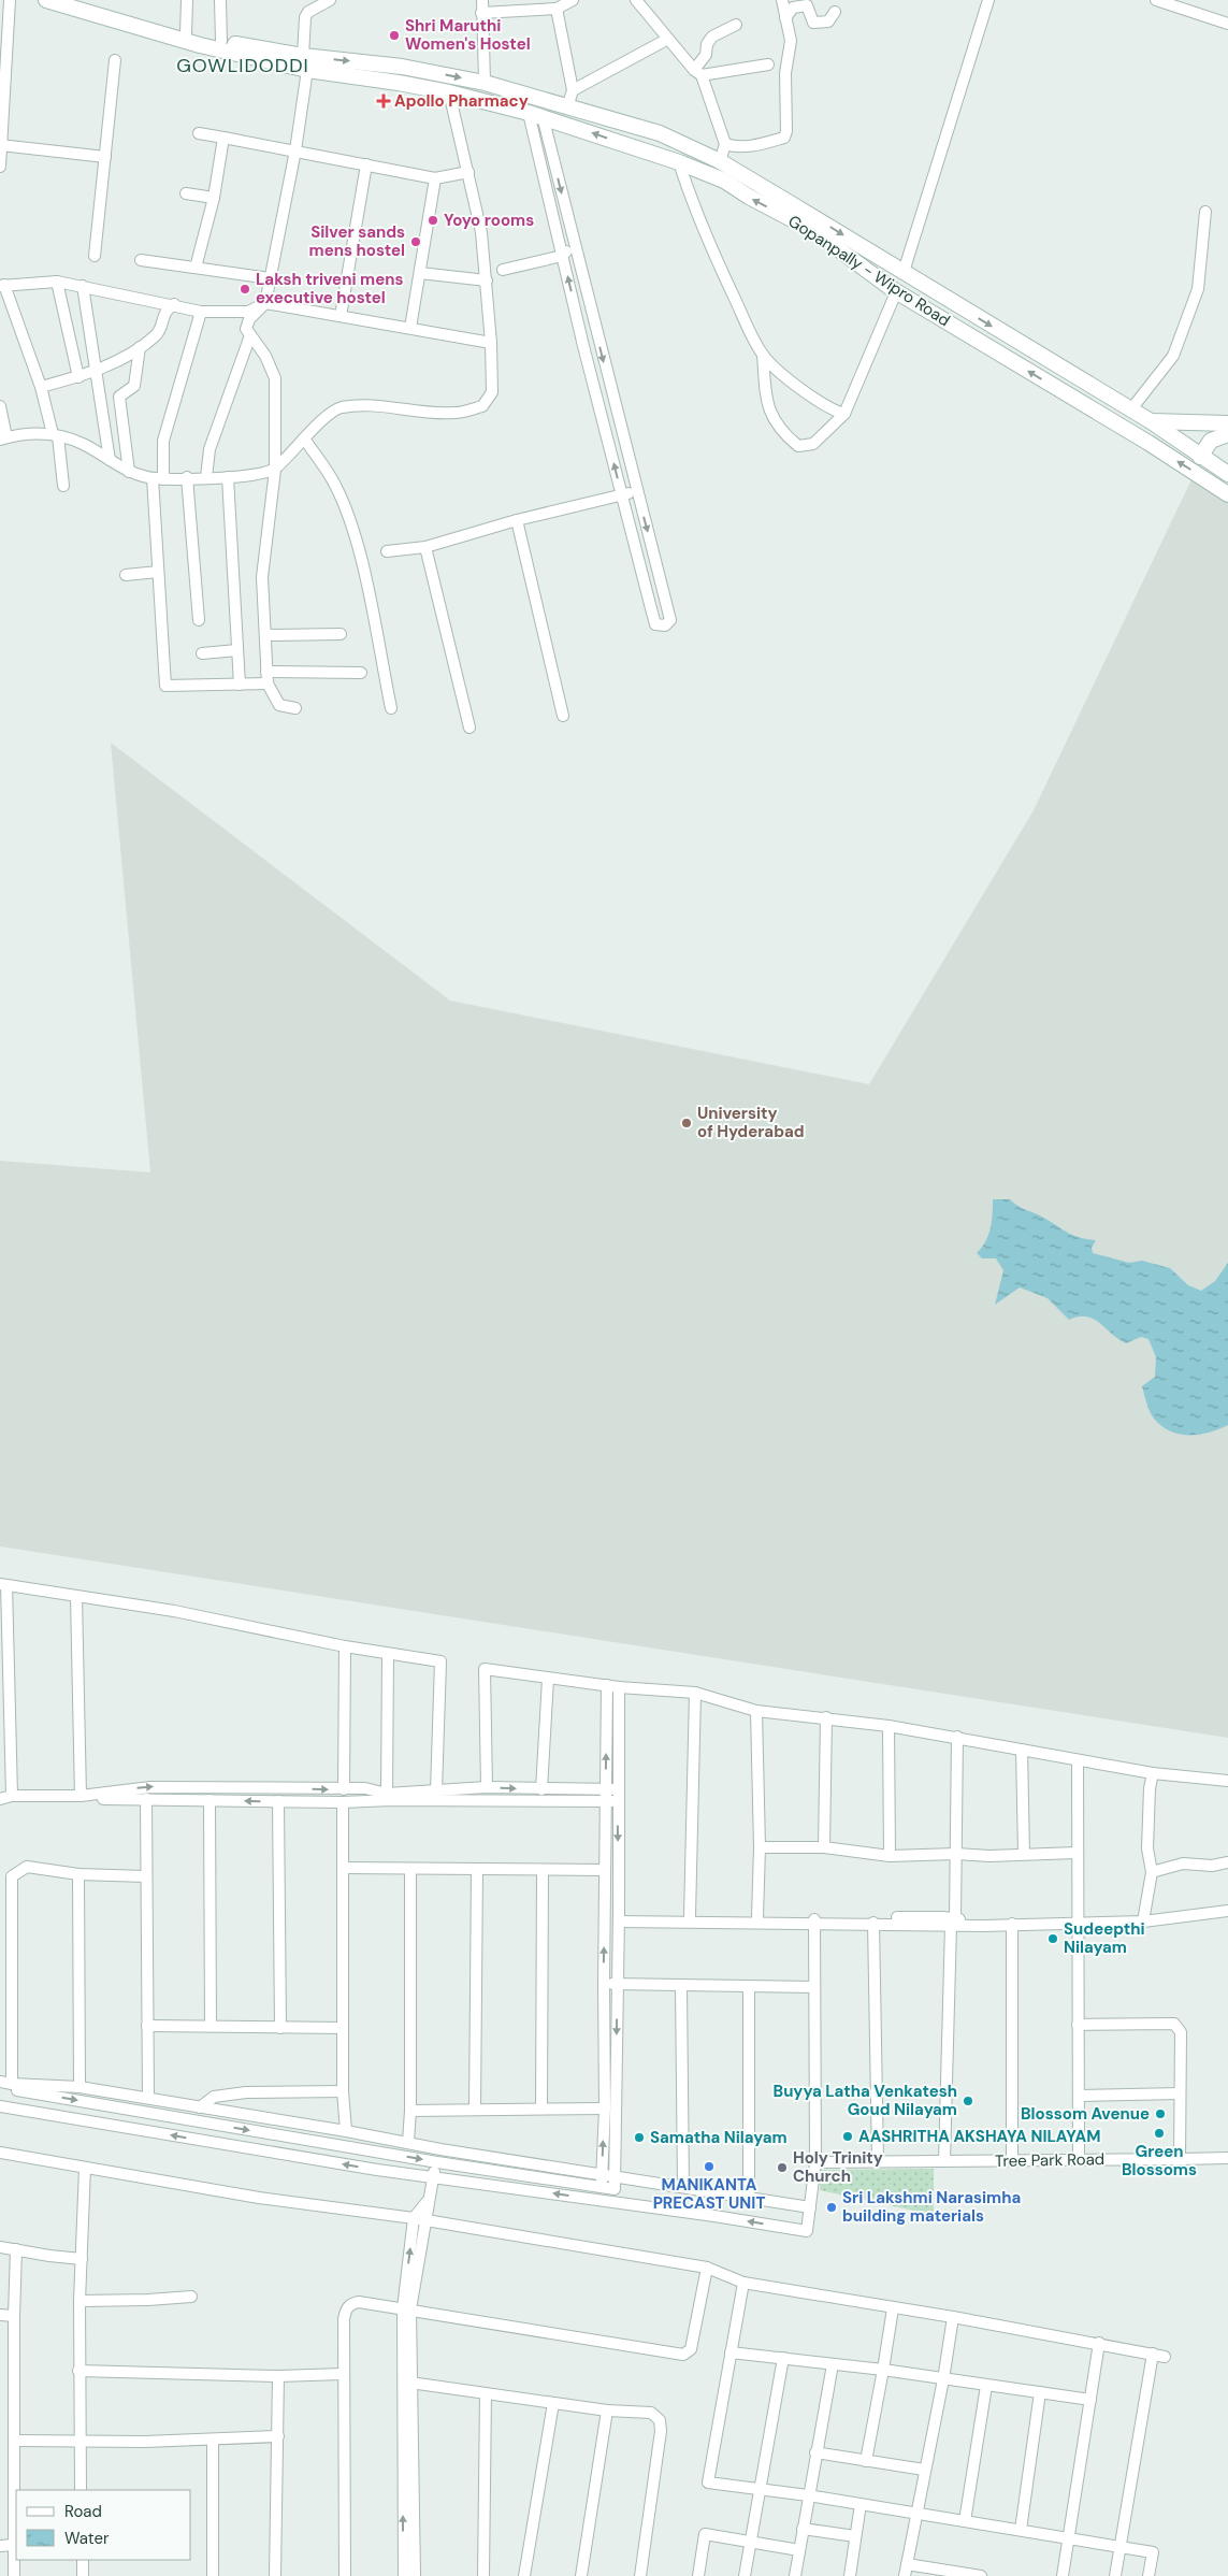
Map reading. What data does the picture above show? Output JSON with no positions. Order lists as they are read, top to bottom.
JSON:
{
  "streets": {
    "main road": ["Gopanpally - Wipro Road"],
    "street": ["Tree Park Road"]
  },
  "districts": ["GOWLIDODDI"],
  "places": {
    "other": [
      "Shri Maruthi Women's Hostel",
      "Yoyo rooms",
      "Silver sands mens hostel",
      "Laksh triveni mens executive hostel",
      "University of Hyderabad",
      "Sudeepthi Nilayam",
      "Buyya Latha Venkatesh Goud Nilayam",
      "Blossom Avenue",
      "Green Blossoms",
      "AASHRITHA AKSHAYA NILAYAM",
      "Samatha Nilayam",
      "MANIKANTA PRECAST UNIT",
      "Holy Trinity Church",
      "Sri Lakshmi Narasimha building materials"
    ],
    "health": ["Apollo Pharmacy"]
  },
  "legend": ["Road", "Water"]
}
